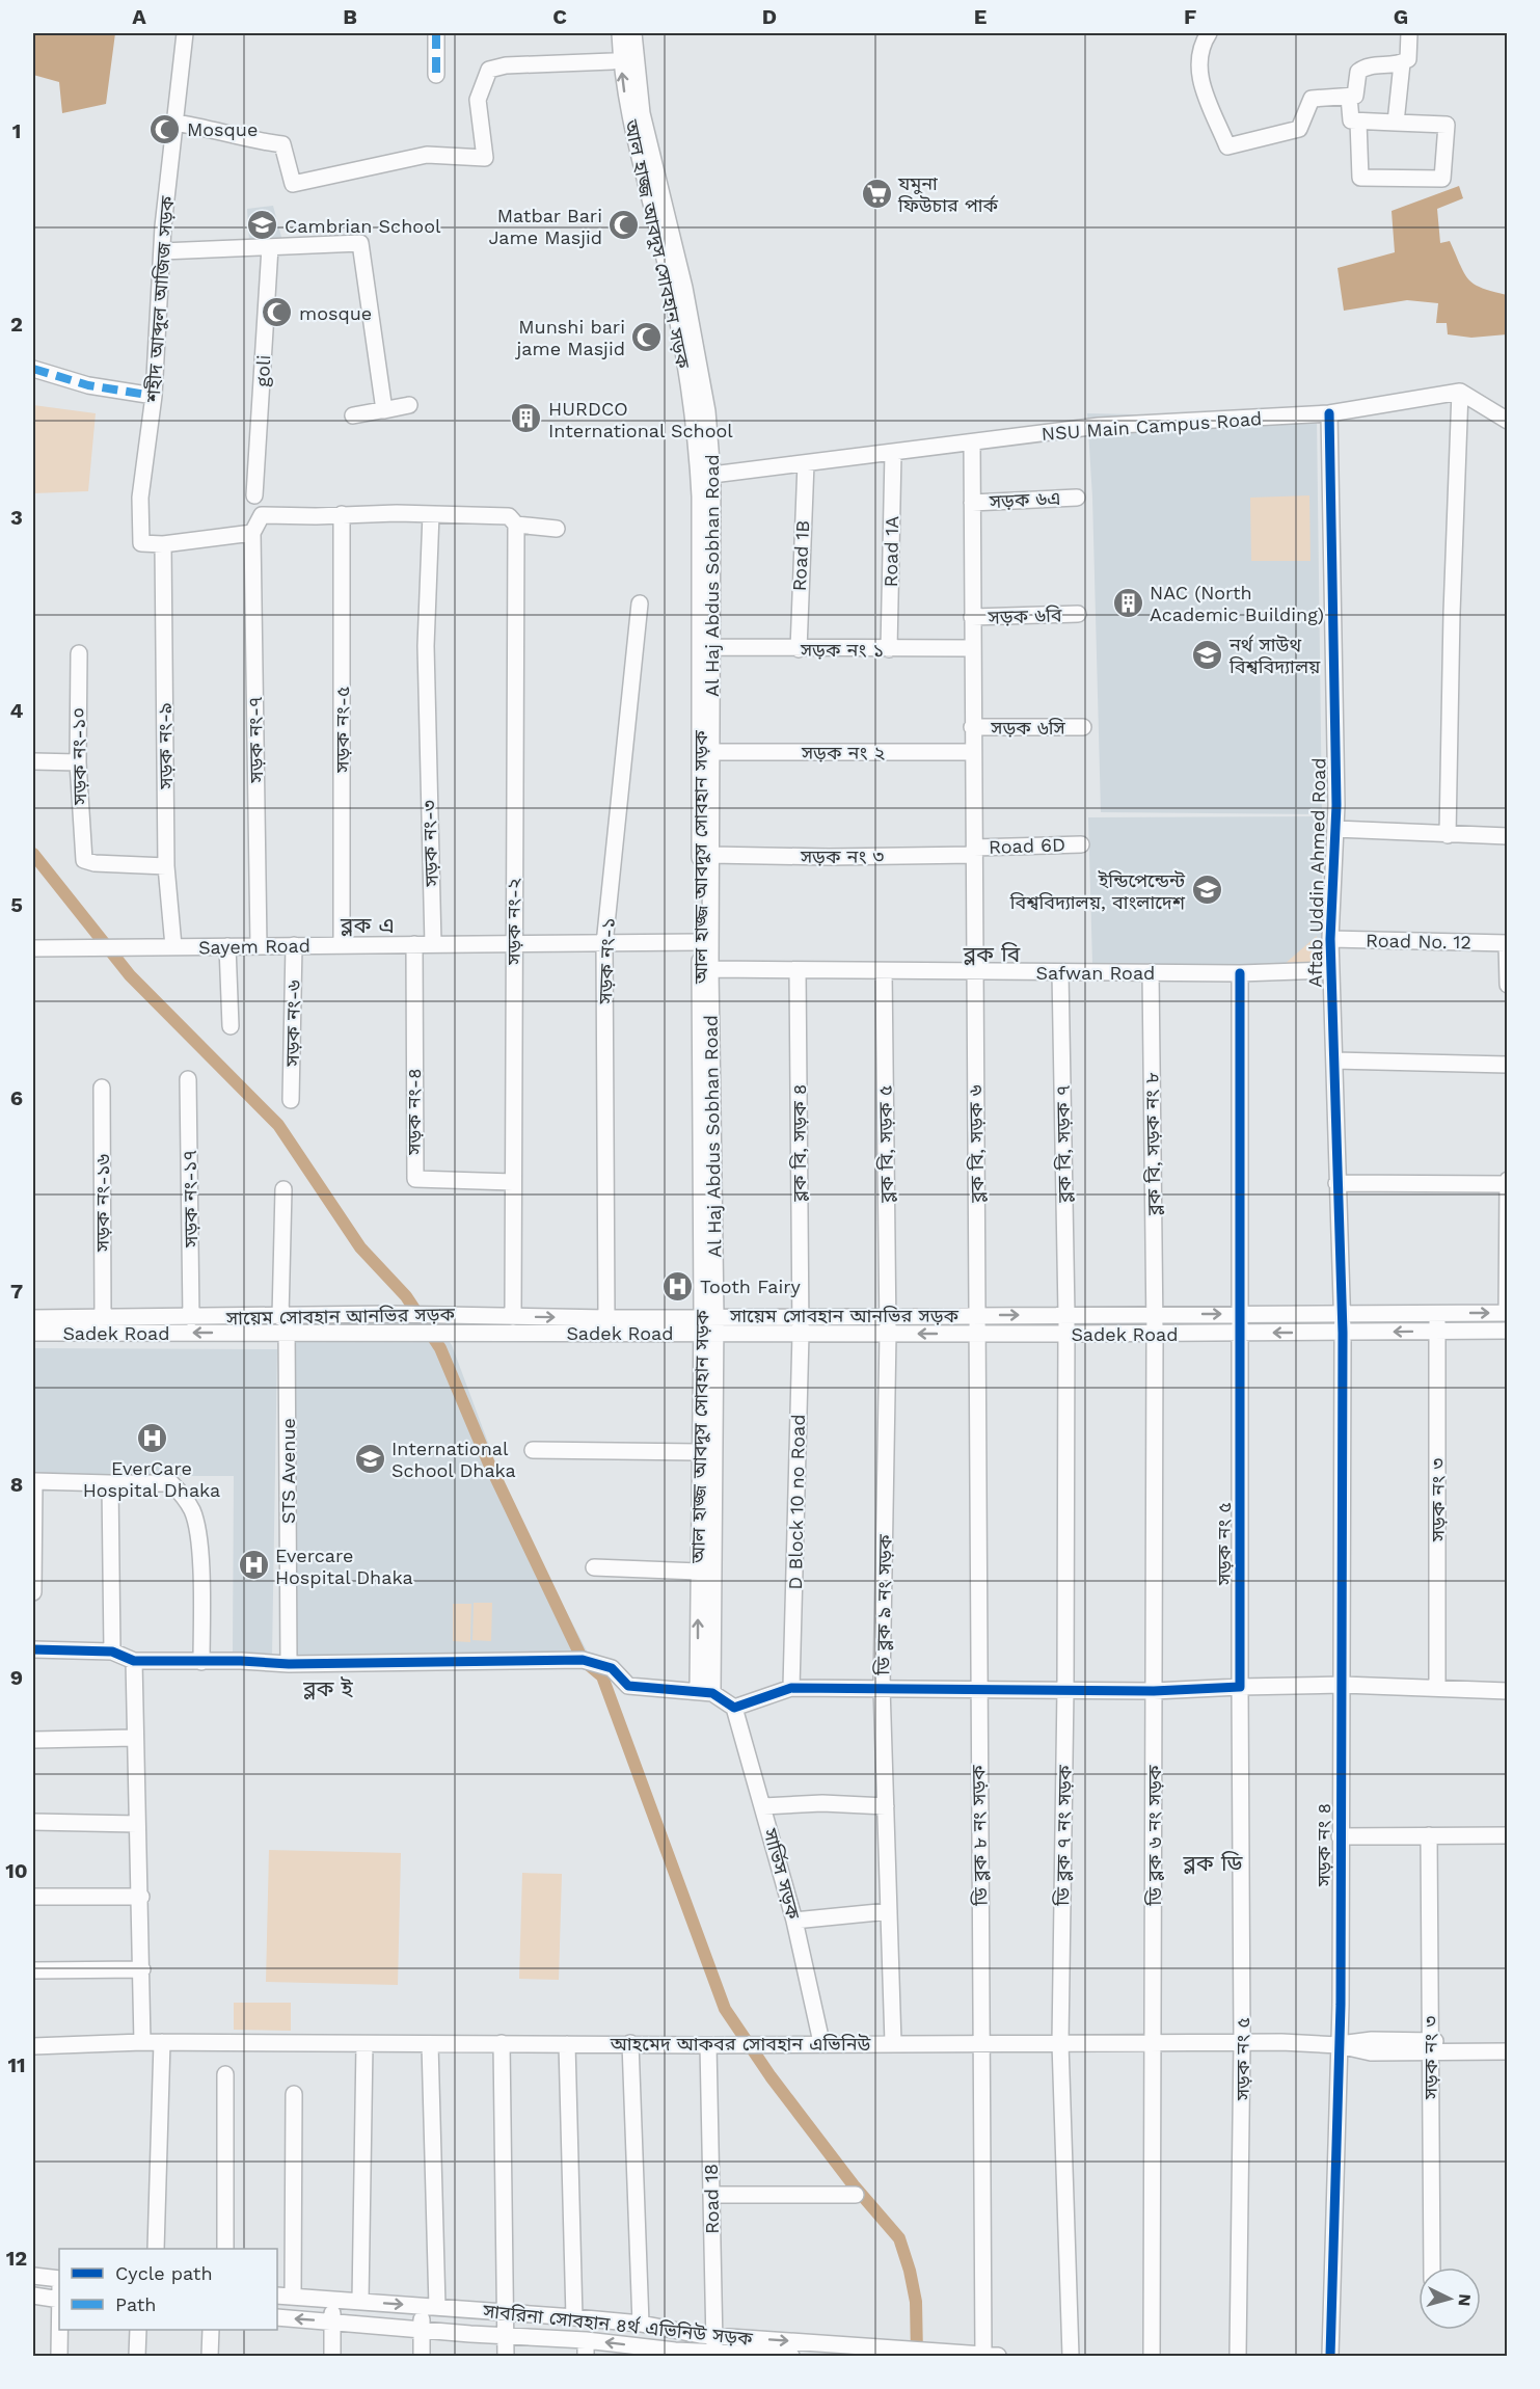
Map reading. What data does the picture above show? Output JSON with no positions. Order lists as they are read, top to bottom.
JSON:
{
  "streets": {
    "street": [
      "আল হাজ্জ আবদুস সোবহান সড়ক",
      "শহীদ আব্দুল আজিজ সড়ক",
      "goli",
      "NSU Main Campus Road",
      "সড়ক ৬এ",
      "Road 1A",
      "Road 1B",
      "Al Haj Abdus Sobhan Road",
      "সড়ক ৬বি",
      "সড়ক নং ১",
      "সড়ক ৬সি",
      "সড়ক নং-৫",
      "সড়ক নং-৭",
      "সড়ক নং-৯",
      "সড়ক নং ২",
      "সড়ক নং-১০",
      "সড়ক নং-৩",
      "Road 6D",
      "সড়ক নং ৩",
      "Aftab Uddin Ahmed Road",
      "সড়ক নং-২",
      "Road No. 12",
      "Sayem Road",
      "সড়ক নং-১",
      "Safwan Road",
      "সড়ক নং-৬",
      "সড়ক নং-৪",
      "ব্লক বি, সড়ক ৪",
      "ব্লক বি, সড়ক ৫",
      "ব্লক বি, সড়ক ৬",
      "ব্লক বি, সড়ক ৭",
      "ব্লক বি, সড়ক নং ৮",
      "সড়ক নং-১৭",
      "সড়ক নং-১৬",
      "সায়েম সোবহান আনভির সড়ক",
      "Sadek Road",
      "STS Avenue",
      "D Block 10 no Road",
      "সড়ক নং ৫",
      "ডি ব্লক ৯ নং সড়ক",
      "ডি ব্লক ৮ নং সড়ক",
      "ডি ব্লক ৭ নং সড়ক",
      "ডি ব্লক ৬ নং সড়ক",
      "সড়ক নং ৪",
      "সার্ভিস সড়ক",
      "আহমেদ আকবর সোবহান এভিনিউ",
      "Road 18",
      "সাবরিনা সোবহান ৪র্থ এভিনিউ সড়ক"
    ]
  },
  "crossings": [
    ["আল হাজ্জ আবদুস সোবহান সড়ক", "Al Haj Abdus Sobhan Road"],
    ["আল হাজ্জ আবদুস সোবহান সড়ক", "Sayem Road"],
    ["আল হাজ্জ আবদুস সোবহান সড়ক", "সায়েম সোবহান আনভির সড়ক"],
    ["আল হাজ্জ আবদুস সোবহান সড়ক", "Sadek Road"],
    ["শহীদ আব্দুল আজিজ সড়ক", "সড়ক নং-৯"],
    ["NSU Main Campus Road", "Road 1A"],
    ["NSU Main Campus Road", "Road 1B"],
    ["NSU Main Campus Road", "Al Haj Abdus Sobhan Road"],
    ["NSU Main Campus Road", "Aftab Uddin Ahmed Road"],
    ["NSU Main Campus Road", "ব্লক বি, সড়ক ৬"],
    ["সড়ক ৬এ", "ব্লক বি, সড়ক ৬"],
    ["Road 1A", "সড়ক নং ১"],
    ["Road 1B", "সড়ক নং ১"],
    ["Al Haj Abdus Sobhan Road", "সড়ক নং ১"],
    ["Al Haj Abdus Sobhan Road", "সড়ক নং ২"],
    ["Al Haj Abdus Sobhan Road", "সড়ক নং ৩"],
    ["Al Haj Abdus Sobhan Road", "Safwan Road"],
    ["Al Haj Abdus Sobhan Road", "সায়েম সোবহান আনভির সড়ক"],
    ["Al Haj Abdus Sobhan Road", "Sadek Road"],
    ["সড়ক ৬বি", "ব্লক বি, সড়ক ৬"],
    ["সড়ক নং ১", "ব্লক বি, সড়ক ৬"],
    ["সড়ক ৬সি", "ব্লক বি, সড়ক ৬"],
    ["সড়ক নং-৫", "Sayem Road"],
    ["সড়ক নং-৭", "Sayem Road"],
    ["সড়ক নং-৯", "সড়ক নং-১০"],
    ["সড়ক নং-৯", "Sayem Road"],
    ["সড়ক নং ২", "ব্লক বি, সড়ক ৬"],
    ["সড়ক নং-৩", "Sayem Road"],
    ["Road 6D", "সড়ক নং ৩"],
    ["Road 6D", "ব্লক বি, সড়ক ৬"],
    ["সড়ক নং ৩", "ব্লক বি, সড়ক ৬"],
    ["সড়ক নং ৩", "সায়েম সোবহান আনভির সড়ক"],
    ["সড়ক নং ৩", "Sadek Road"],
    ["সড়ক নং ৩", "আহমেদ আকবর সোবহান এভিনিউ"],
    ["Aftab Uddin Ahmed Road", "Road No. 12"],
    ["Aftab Uddin Ahmed Road", "Safwan Road"],
    ["Aftab Uddin Ahmed Road", "সায়েম সোবহান আনভির সড়ক"],
    ["Aftab Uddin Ahmed Road", "Sadek Road"],
    ["Aftab Uddin Ahmed Road", "সড়ক নং ৪"],
    ["সড়ক নং-২", "Sayem Road"],
    ["সড়ক নং-২", "সড়ক নং-৪"],
    ["সড়ক নং-২", "সায়েম সোবহান আনভির সড়ক"],
    ["Sayem Road", "সড়ক নং-১"],
    ["Sayem Road", "সড়ক নং-৬"],
    ["Sayem Road", "সড়ক নং-৪"],
    ["সড়ক নং-১", "সায়েম সোবহান আনভির সড়ক"],
    ["Safwan Road", "ব্লক বি, সড়ক ৪"],
    ["Safwan Road", "ব্লক বি, সড়ক ৫"],
    ["Safwan Road", "ব্লক বি, সড়ক ৬"],
    ["Safwan Road", "ব্লক বি, সড়ক ৭"],
    ["Safwan Road", "ব্লক বি, সড়ক নং ৮"],
    ["Safwan Road", "সড়ক নং ৫"],
    ["ব্লক বি, সড়ক ৪", "সায়েম সোবহান আনভির সড়ক"],
    ["ব্লক বি, সড়ক ৪", "D Block 10 no Road"],
    ["ব্লক বি, সড়ক ৫", "সায়েম সোবহান আনভির সড়ক"],
    ["ব্লক বি, সড়ক ৫", "ডি ব্লক ৯ নং সড়ক"],
    ["ব্লক বি, সড়ক ৬", "সায়েম সোবহান আনভির সড়ক"],
    ["ব্লক বি, সড়ক ৬", "ডি ব্লক ৮ নং সড়ক"],
    ["ব্লক বি, সড়ক ৭", "সায়েম সোবহান আনভির সড়ক"],
    ["ব্লক বি, সড়ক ৭", "ডি ব্লক ৭ নং সড়ক"],
    ["ব্লক বি, সড়ক নং ৮", "সায়েম সোবহান আনভির সড়ক"],
    ["ব্লক বি, সড়ক নং ৮", "ডি ব্লক ৬ নং সড়ক"],
    ["সড়ক নং-১৭", "সায়েম সোবহান আনভির সড়ক"],
    ["সড়ক নং-১৬", "সায়েম সোবহান আনভির সড়ক"],
    ["সায়েম সোবহান আনভির সড়ক", "STS Avenue"],
    ["সায়েম সোবহান আনভির সড়ক", "D Block 10 no Road"],
    ["সায়েম সোবহান আনভির সড়ক", "সড়ক নং ৫"],
    ["সায়েম সোবহান আনভির সড়ক", "ডি ব্লক ৯ নং সড়ক"],
    ["সায়েম সোবহান আনভির সড়ক", "ডি ব্লক ৮ নং সড়ক"],
    ["সায়েম সোবহান আনভির সড়ক", "ডি ব্লক ৭ নং সড়ক"],
    ["সায়েম সোবহান আনভির সড়ক", "ডি ব্লক ৬ নং সড়ক"],
    ["Sadek Road", "STS Avenue"],
    ["Sadek Road", "D Block 10 no Road"],
    ["Sadek Road", "সড়ক নং ৫"],
    ["Sadek Road", "ডি ব্লক ৯ নং সড়ক"],
    ["Sadek Road", "ডি ব্লক ৮ নং সড়ক"],
    ["Sadek Road", "ডি ব্লক ৭ নং সড়ক"],
    ["Sadek Road", "ডি ব্লক ৬ নং সড়ক"],
    ["Sadek Road", "সড়ক নং ৪"],
    ["সড়ক নং ৫", "আহমেদ আকবর সোবহান এভিনিউ"],
    ["ডি ব্লক ৯ নং সড়ক", "আহমেদ আকবর সোবহান এভিনিউ"],
    ["ডি ব্লক ৮ নং সড়ক", "আহমেদ আকবর সোবহান এভিনিউ"],
    ["ডি ব্লক ৮ নং সড়ক", "সাবরিনা সোবহান ৪র্থ এভিনিউ সড়ক"],
    ["ডি ব্লক ৭ নং সড়ক", "আহমেদ আকবর সোবহান এভিনিউ"],
    ["ডি ব্লক ৬ নং সড়ক", "আহমেদ আকবর সোবহান এভিনিউ"],
    ["সড়ক নং ৪", "আহমেদ আকবর সোবহান এভিনিউ"],
    ["সার্ভিস সড়ক", "আহমেদ আকবর সোবহান এভিনিউ"],
    ["আহমেদ আকবর সোবহান এভিনিউ", "Road 18"],
    ["Road 18", "সাবরিনা সোবহান ৪র্থ এভিনিউ সড়ক"]
  ],
  "one_way": ["আল হাজ্জ আবদুস সোবহান সড়ক", "Sadek Road"],
  "districts": [
    "ব্লক এ",
    "ব্লক বি",
    "ব্লক ই",
    "ব্লক ডি"
  ],
  "places": {
    "mosque": [
      "Mosque",
      "Matbar Bari Jame Masjid",
      "mosque",
      "Munshi bari jame Masjid"
    ],
    "supermarket": ["যমুনা ফিউচার পার্ক"],
    "school or university": [
      "Cambrian School",
      "নর্থ সাউথ বিশ্ববিদ্যালয়",
      "ইন্ডিপেন্ডেন্ট বিশ্ববিদ্যালয়, বাংলাদেশ",
      "International School Dhaka"
    ],
    "building": ["HURDCO International School", "NAC (North Academic Building)"],
    "hospital": ["Tooth Fairy", "EverCare Hospital Dhaka", "Evercare Hospital Dhaka"]
  },
  "legend": ["Cycle path", "Path"],
  "north": "right",
  "grid": {
    "columns": [
      "A",
      "B",
      "C",
      "D",
      "E",
      "F",
      "G"
    ],
    "rows": [
      "1",
      "2",
      "3",
      "4",
      "5",
      "6",
      "7",
      "8",
      "9",
      "10",
      "11",
      "12"
    ]
  }
}
